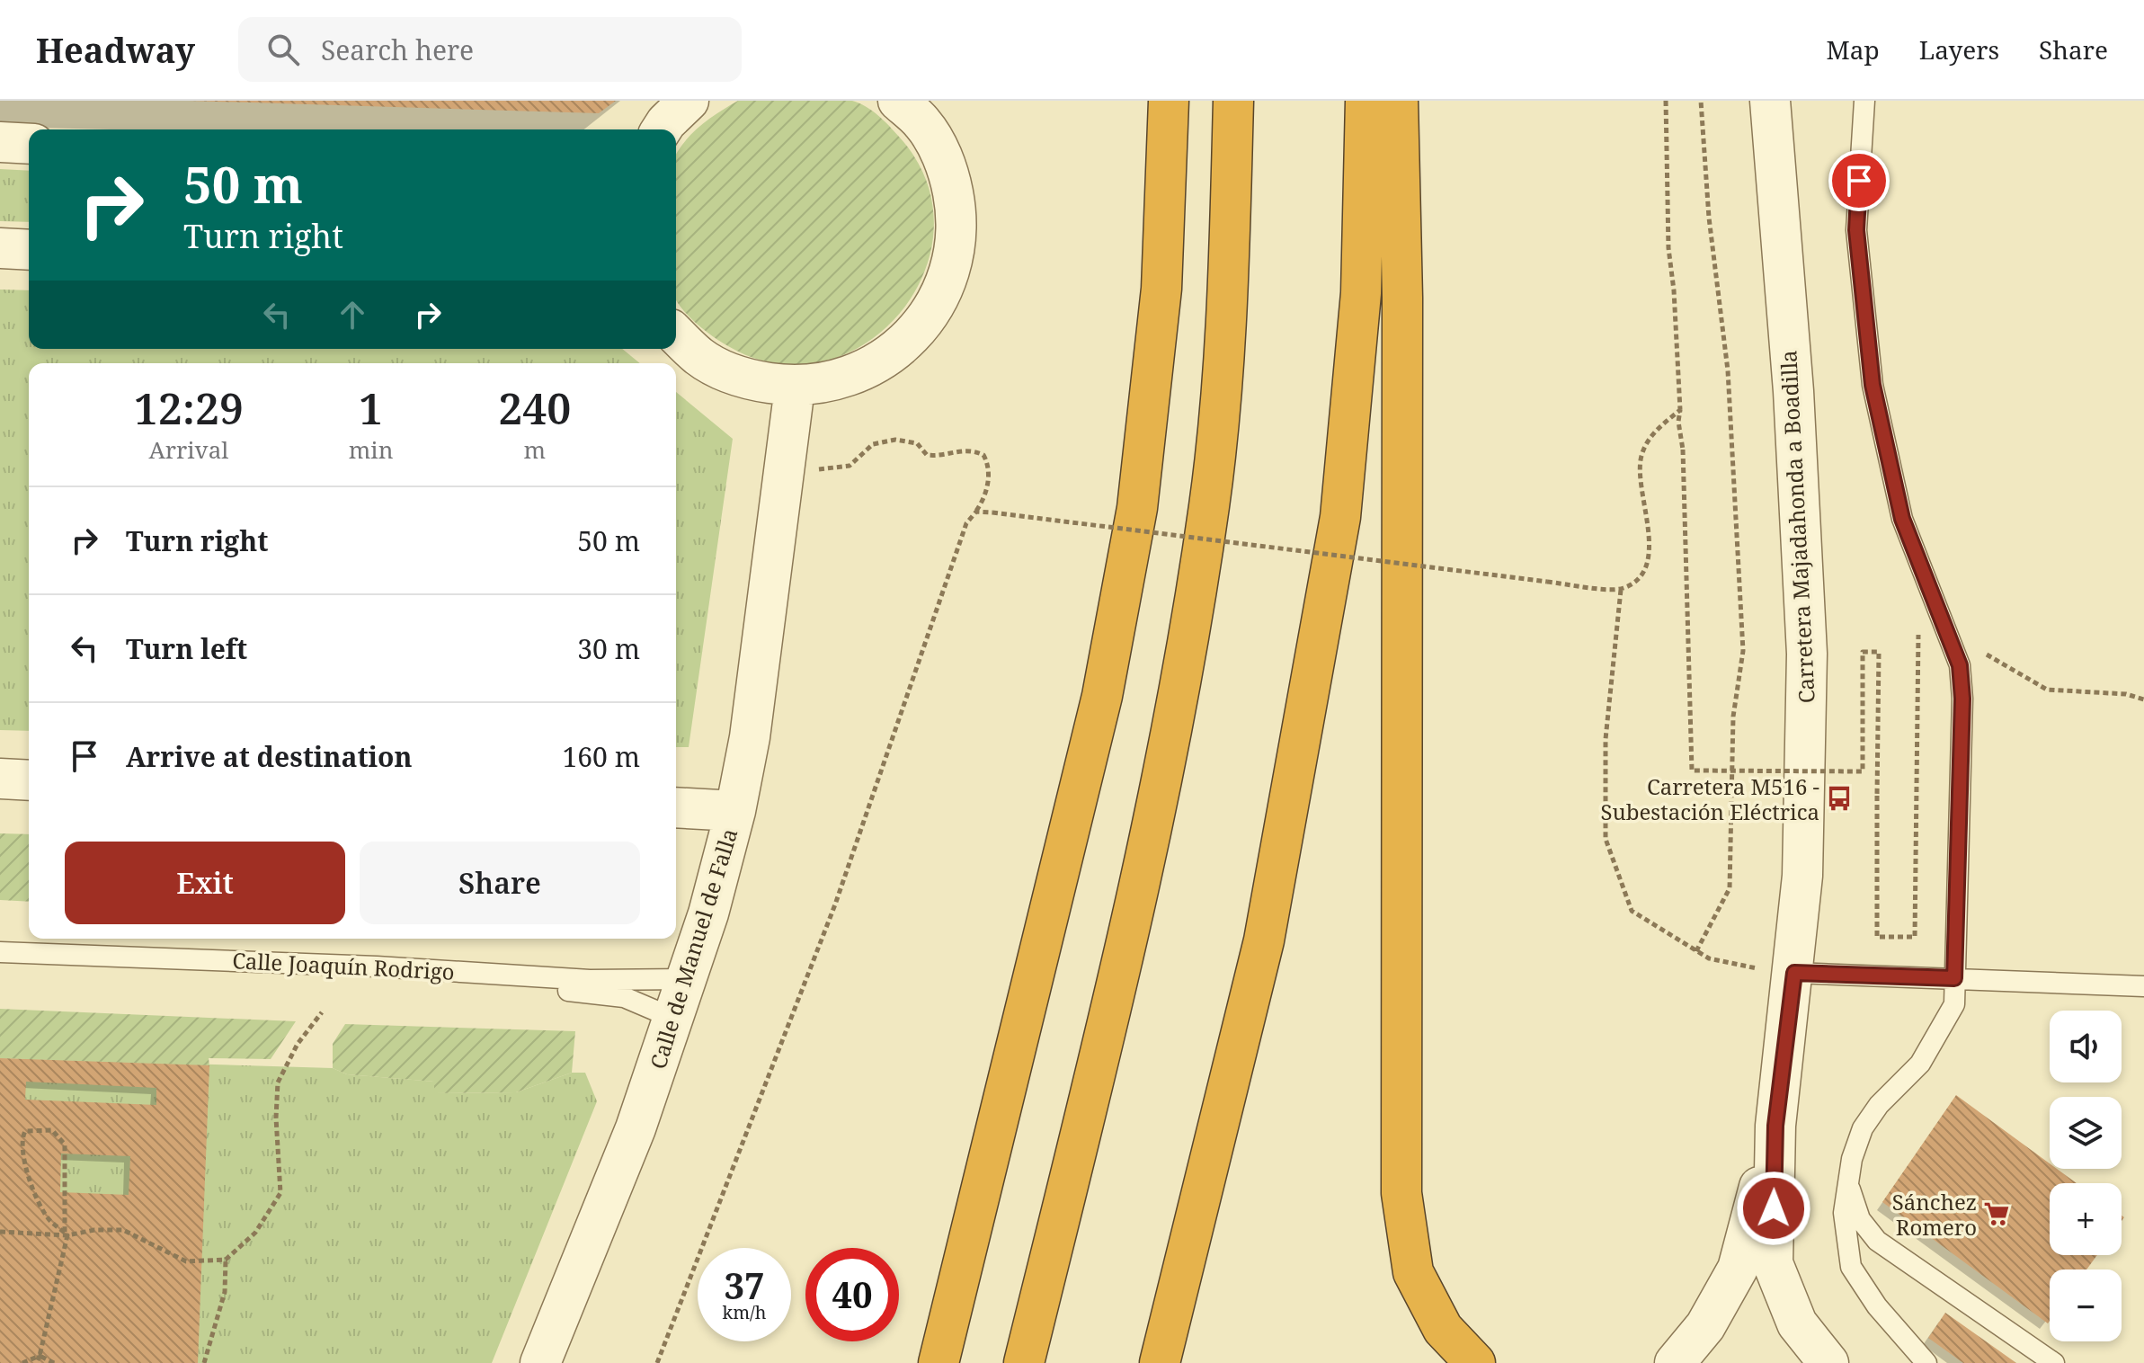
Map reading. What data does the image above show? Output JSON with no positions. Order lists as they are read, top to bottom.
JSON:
{
  "streets": {
    "street": ["Carretera Majadahonda a Boadilla", "Calle de Manuel de Falla"],
    "lane": ["Calle Joaquín Rodrigo"]
  },
  "crossings": [
    ["Calle de Manuel de Falla", "Calle Joaquín Rodrigo"]
  ],
  "places": {
    "bus stop": ["Carretera M516 - Subestación Eléctrica"],
    "supermarket": ["Sánchez Romero"]
  },
  "page": {
    "header": "Headway",
    "search": "Search here",
    "nav": ["Map", "Layers", "Share"],
    "turn": ["50 m", "Turn right"],
    "eta": [
      "12:29",
      "Arrival",
      "1",
      "min",
      "240",
      "m"
    ],
    "list": [
      {
        "name": "Turn right",
        "value": "50 m"
      },
      {
        "name": "Turn left",
        "value": "30 m"
      },
      {
        "name": "Arrive at destination",
        "value": "160 m"
      }
    ],
    "buttons": ["Exit", "Share"],
    "map_buttons": ["+", "−"],
    "speed": "37 km/h",
    "limit": "40"
  }
}
